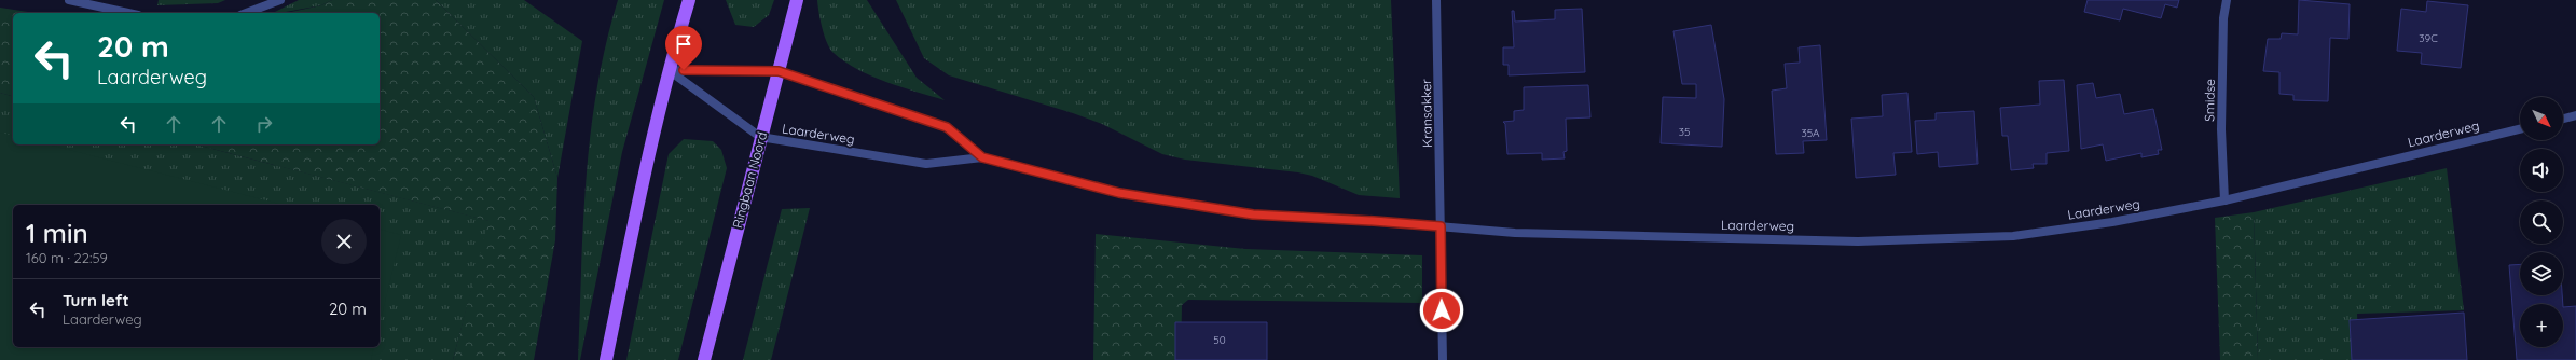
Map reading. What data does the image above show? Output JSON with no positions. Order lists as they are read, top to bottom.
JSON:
{
  "streets": {
    "main road": ["Ringbaan Noord"],
    "street": ["Smidse", "Kransakker", "Laarderweg"]
  },
  "crossings": [
    ["Smidse", "Laarderweg"],
    ["Kransakker", "Laarderweg"],
    ["Laarderweg", "Ringbaan Noord"]
  ],
  "house_numbers": [
    "39C",
    "35",
    "35A",
    "50"
  ],
  "north": "bottom right",
  "page": {
    "turn": ["20 m", "Laarderweg"],
    "map_buttons": "+",
    "heading": ["1 min", "160 m · 22:59"],
    "list": [
      {
        "name": "Turn left",
        "note": "Laarderweg",
        "value": "20 m"
      }
    ]
  }
}
